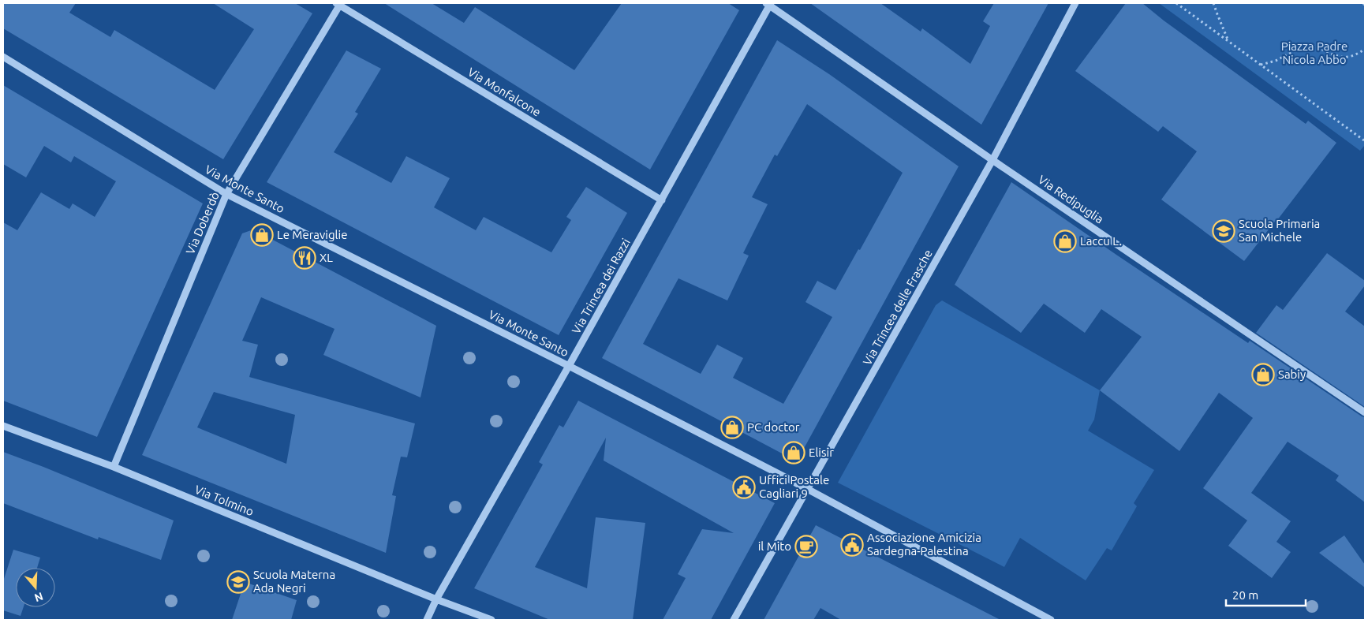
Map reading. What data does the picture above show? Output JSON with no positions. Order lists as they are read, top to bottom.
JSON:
{
  "streets": {
    "street": [
      "Via Monfalcone",
      "Via Monte Santo",
      "Via Redipuglia",
      "Via Doberdò",
      "Via Trincea dei Razzi",
      "Via Trincea delle Frasche",
      "Via Tolmino"
    ]
  },
  "crossings": [
    ["Via Monfalcone", "Via Doberdò"],
    ["Via Monfalcone", "Via Trincea dei Razzi"],
    ["Via Monte Santo", "Via Doberdò"],
    ["Via Monte Santo", "Via Trincea dei Razzi"],
    ["Via Monte Santo", "Via Trincea delle Frasche"],
    ["Via Redipuglia", "Via Trincea dei Razzi"],
    ["Via Redipuglia", "Via Trincea delle Frasche"],
    ["Via Doberdò", "Via Tolmino"],
    ["Via Trincea dei Razzi", "Via Tolmino"]
  ],
  "parks": ["Piazza Padre Nicola Abbo"],
  "places": {
    "school or university": ["Scuola Primaria San Michele", "Scuola Materna Ada Negri"],
    "shop": [
      "Le Meraviglie",
      "Laccu L.",
      "Sabiy",
      "PC doctor",
      "Elisir"
    ],
    "restaurant": ["XL"],
    "public building": ["Uffici Postale Cagliari 9", "Associazione Amicizia Sardegna-Palestina"],
    "cafe": ["il Mito"]
  },
  "scale_bar": "20 m",
  "north": "bottom"
}
